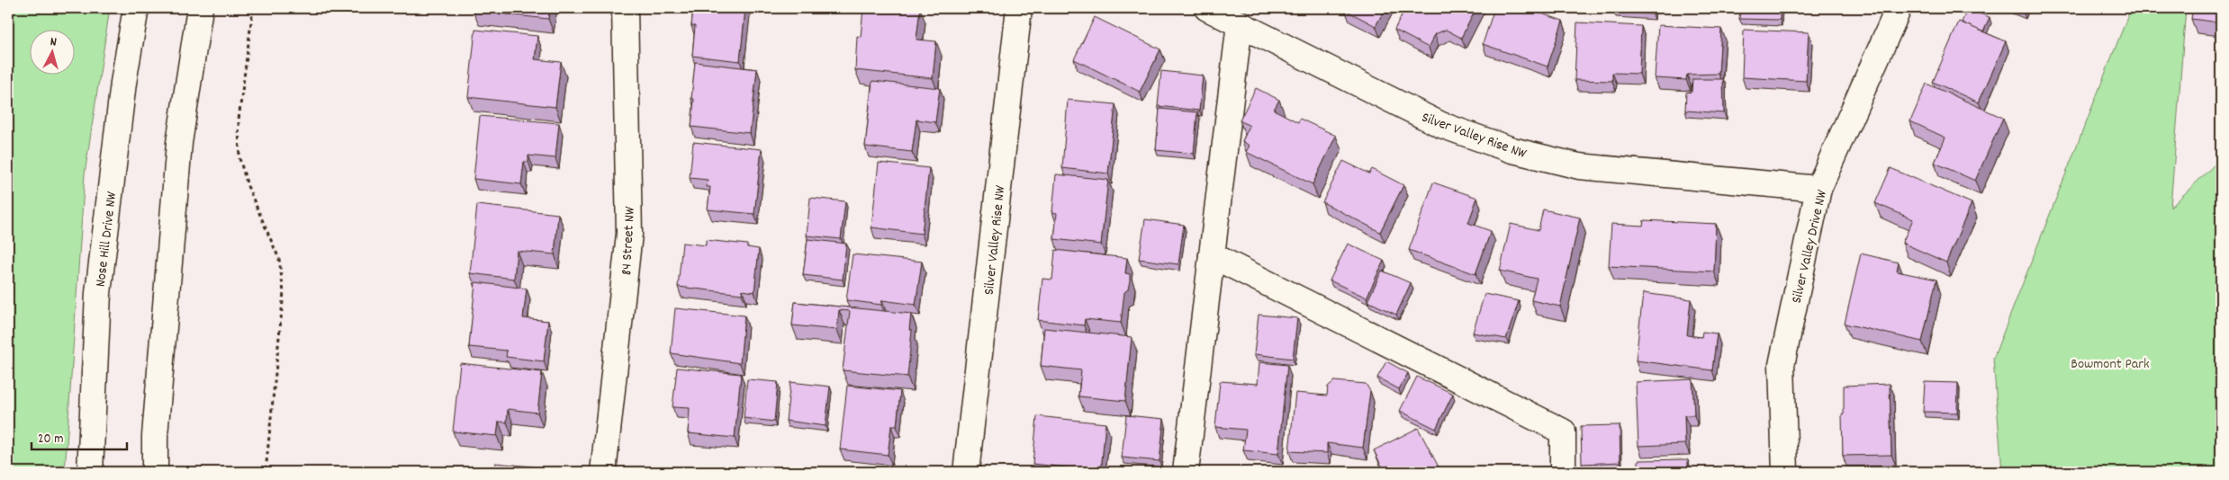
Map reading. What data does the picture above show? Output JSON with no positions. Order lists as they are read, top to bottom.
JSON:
{
  "streets": {
    "street": [
      "Silver Valley Rise NW",
      "Nose Hill Drive NW",
      "84 Street NW",
      "Silver Valley Drive NW"
    ]
  },
  "crossings": [
    ["Silver Valley Rise NW", "Silver Valley Drive NW"]
  ],
  "parks": ["Bowmont Park"],
  "scale_bar": "20 m",
  "north": "top"
}
